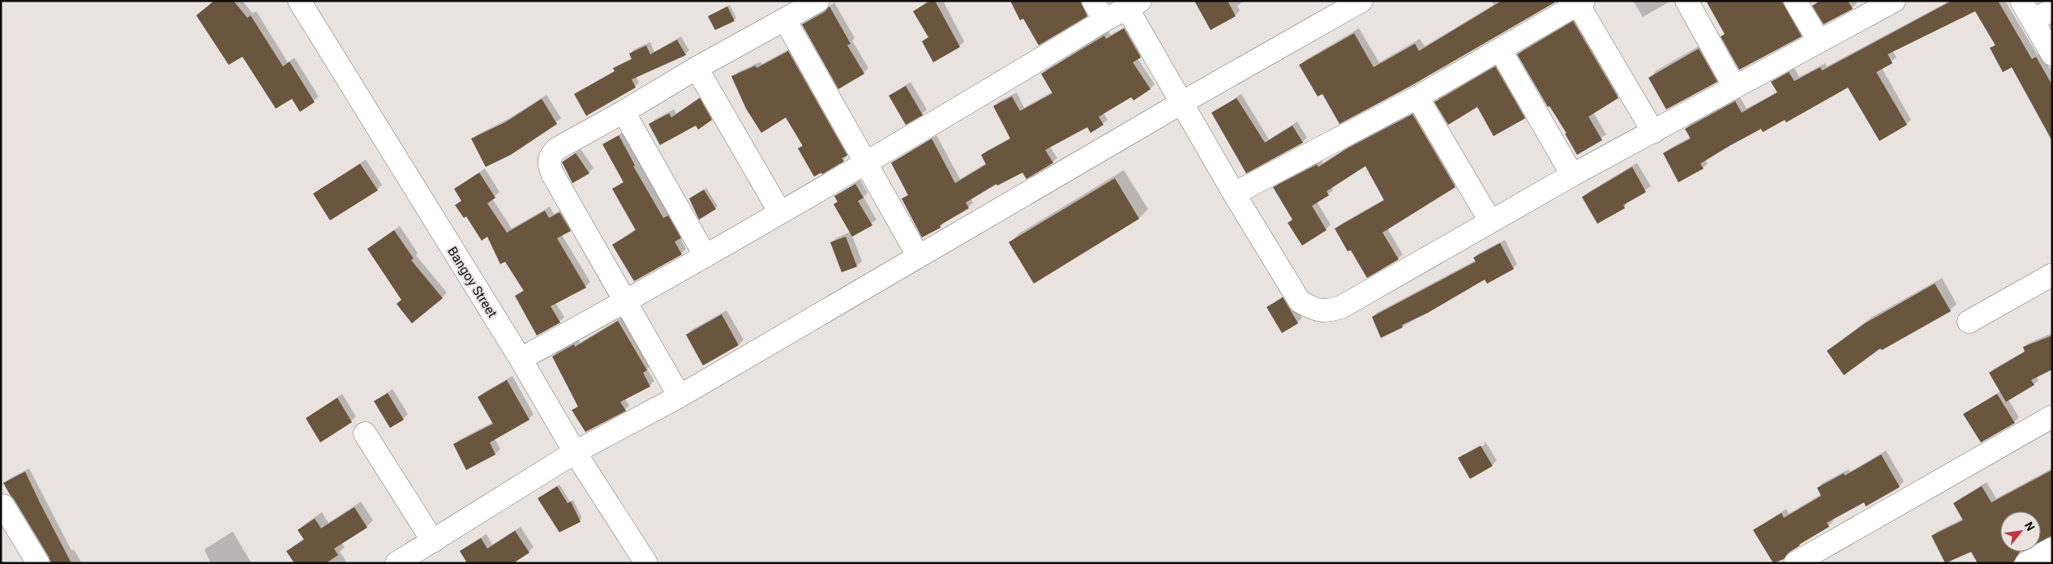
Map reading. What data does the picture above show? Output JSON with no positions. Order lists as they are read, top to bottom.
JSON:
{
  "streets": {
    "street": ["Bangoy Street"]
  },
  "north": "top right"
}
